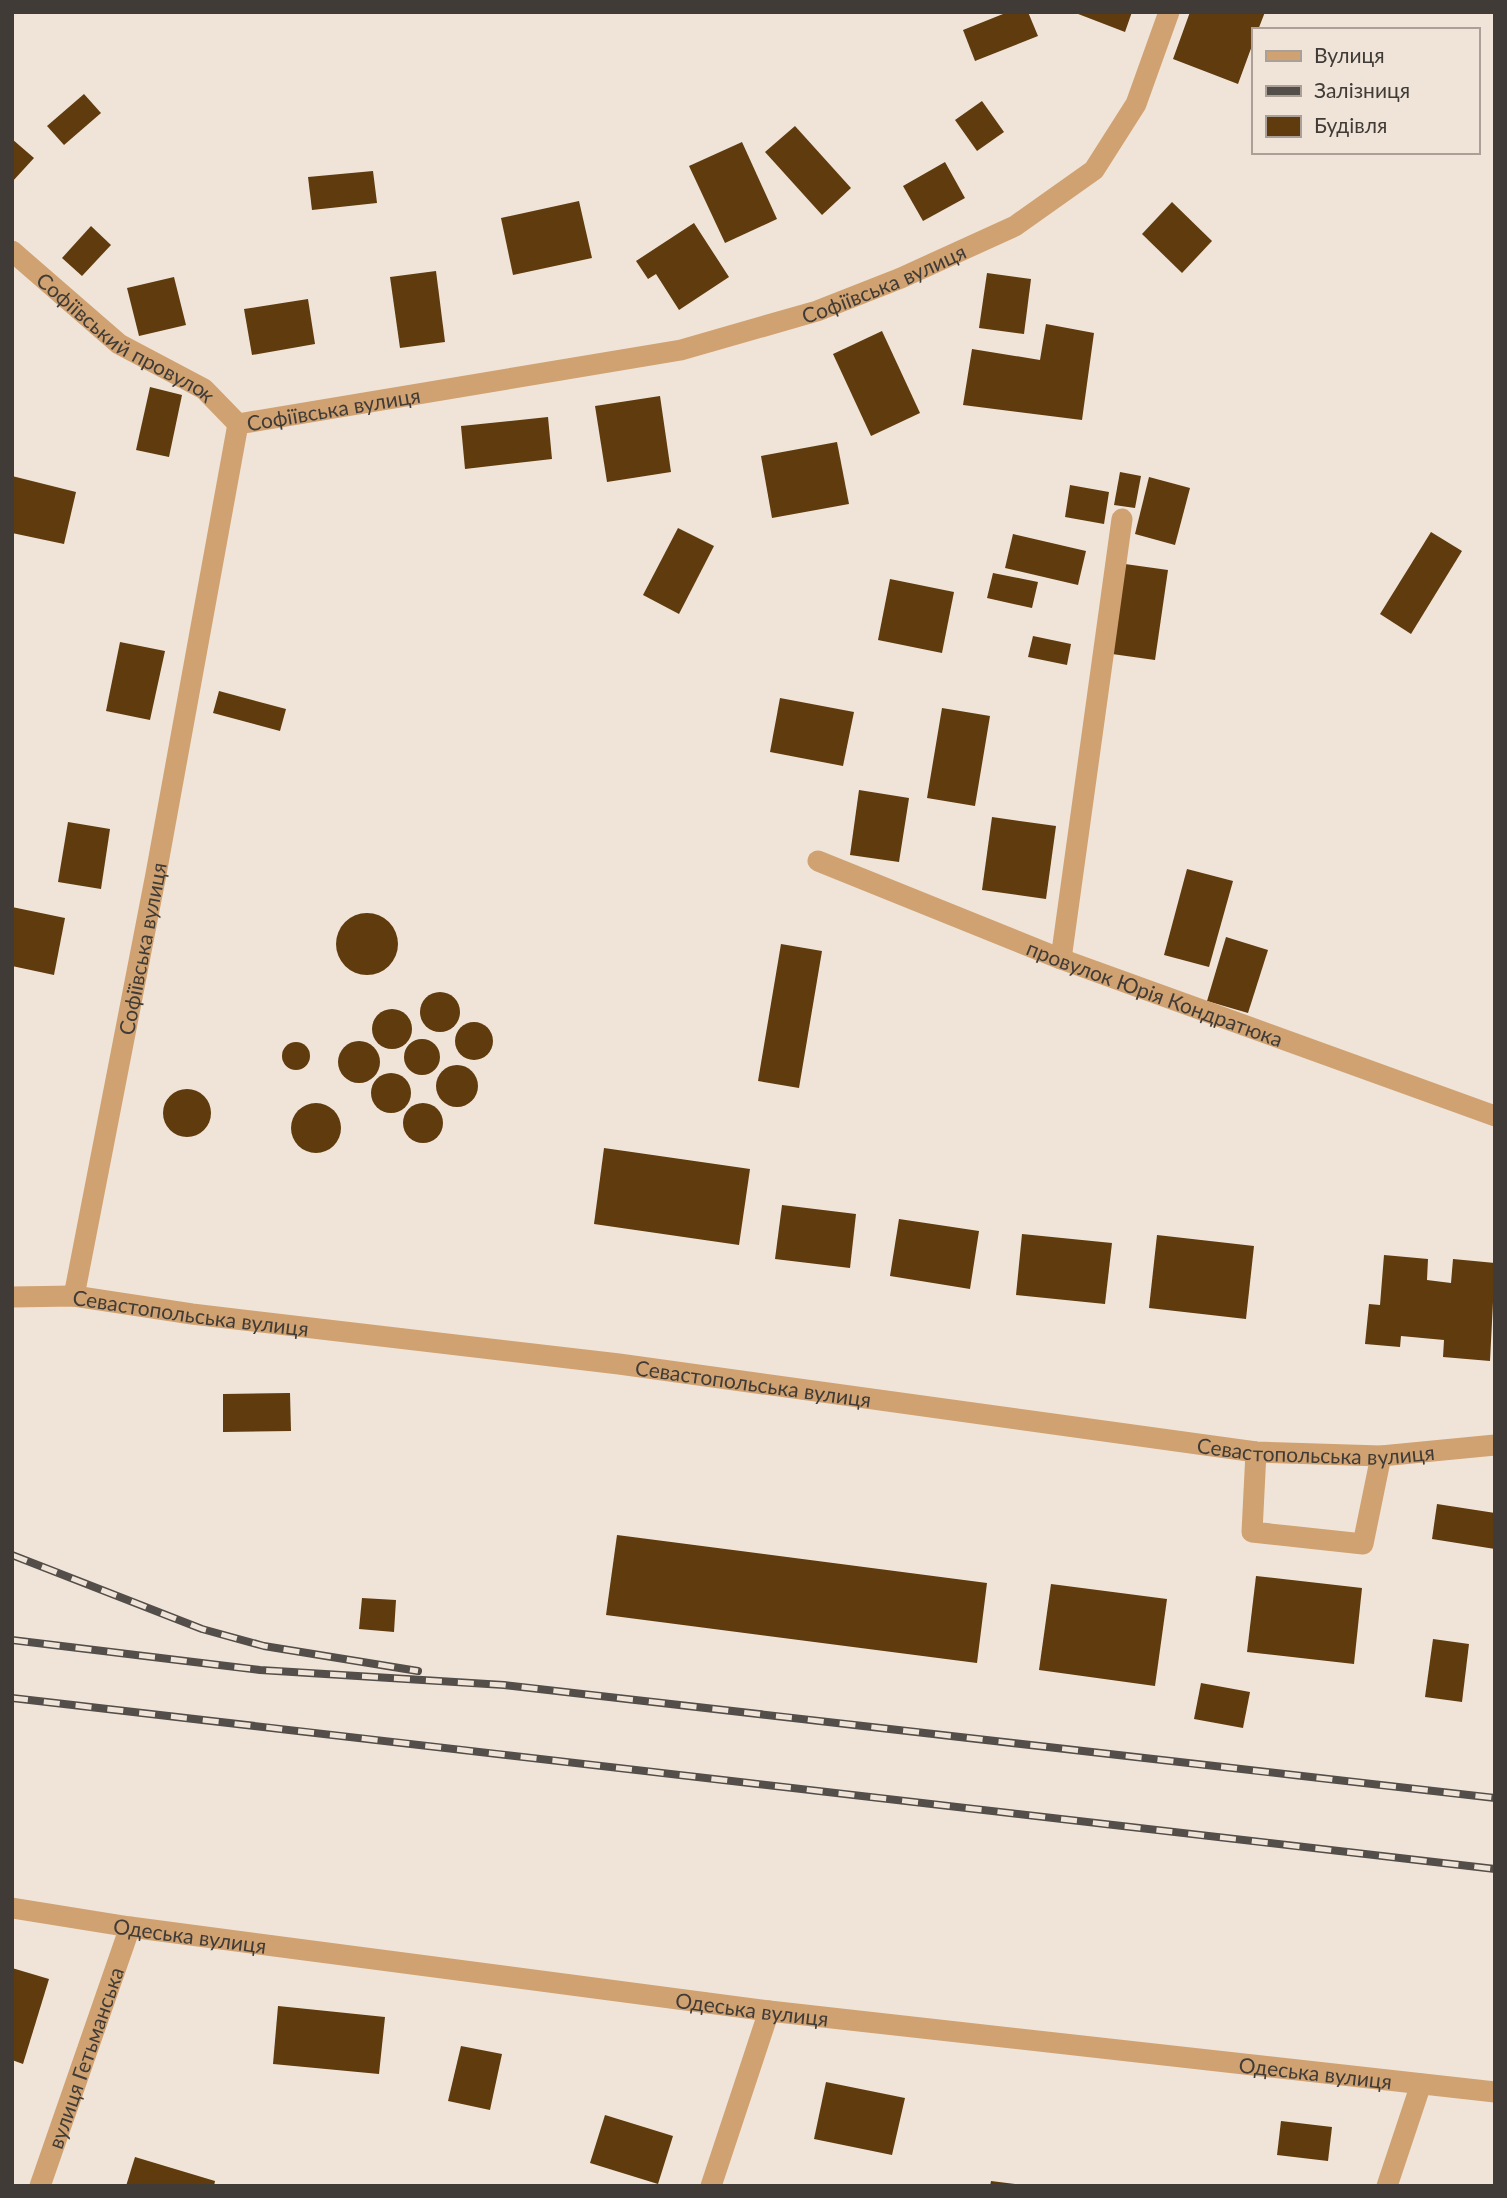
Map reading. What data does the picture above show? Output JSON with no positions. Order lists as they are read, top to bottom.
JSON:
{
  "streets": {
    "street": [
      "Софіївська вулиця",
      "Софіївський провулок",
      "провулок Юрія Кондратюка",
      "Севастопольська вулиця",
      "Одеська вулиця",
      "вулиця Гетьманська"
    ]
  },
  "crossings": [
    ["Софіївська вулиця", "Софіївський провулок"],
    ["Софіївська вулиця", "Севастопольська вулиця"],
    ["Одеська вулиця", "вулиця Гетьманська"]
  ],
  "legend": ["Вулиця", "Залізниця", "Будівля"]
}
